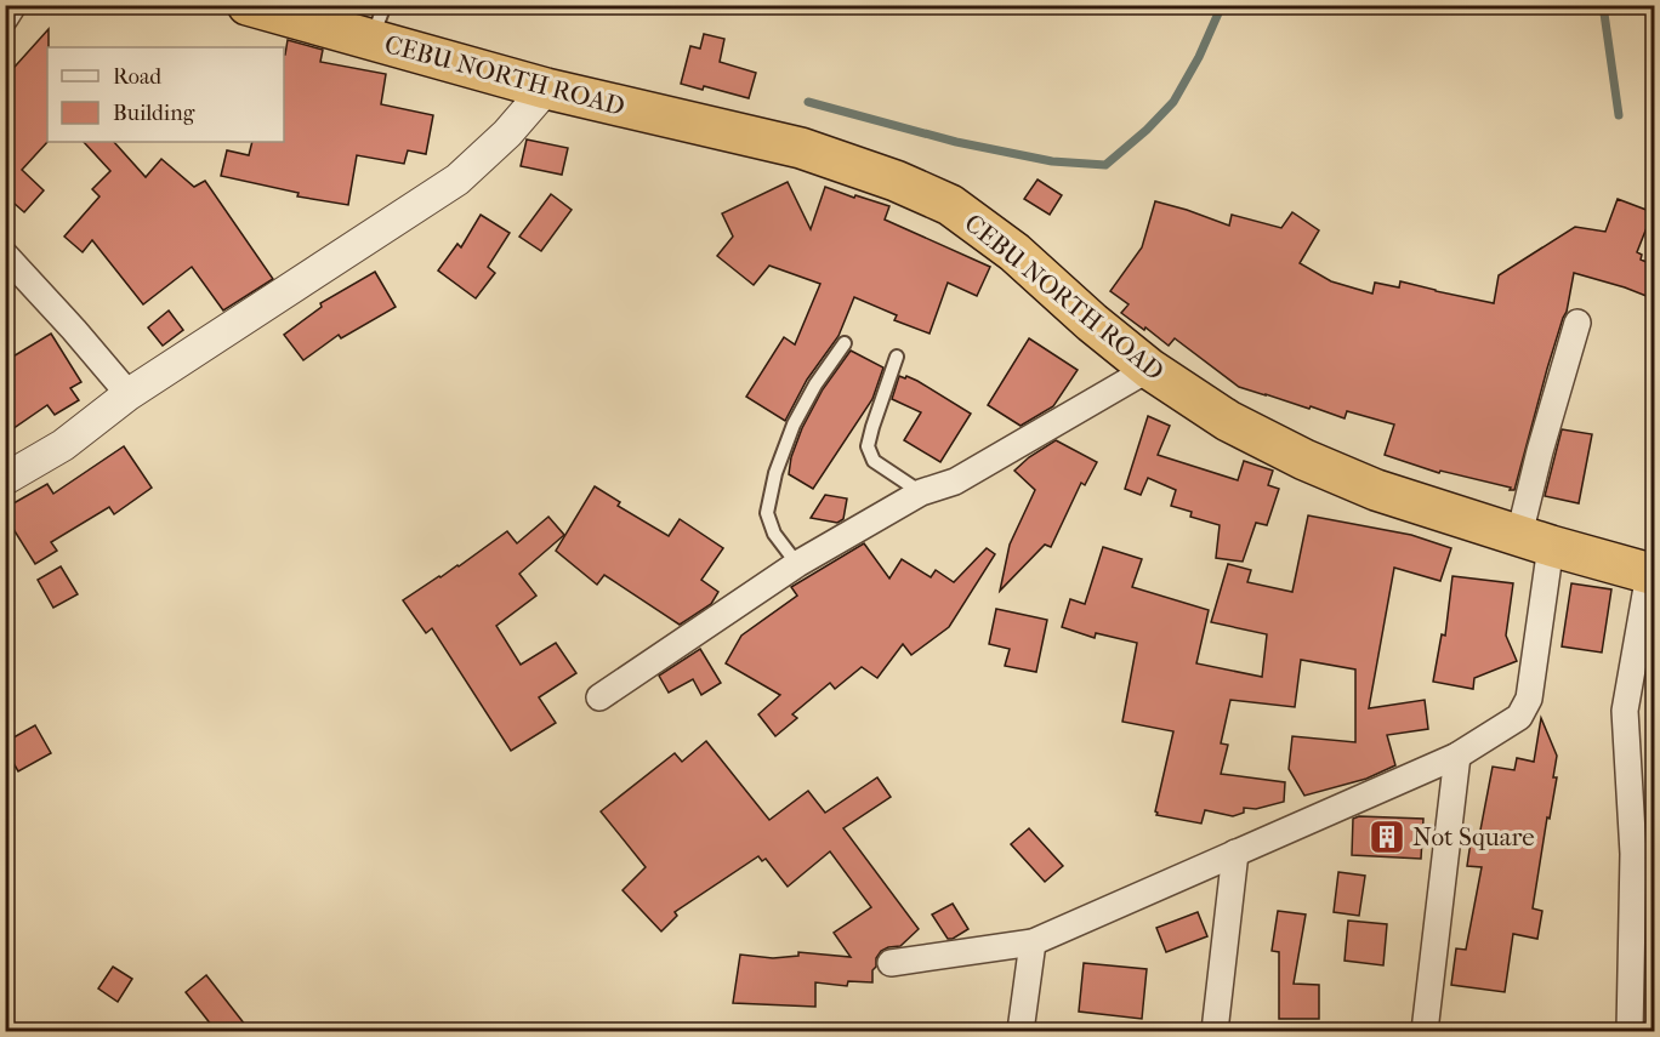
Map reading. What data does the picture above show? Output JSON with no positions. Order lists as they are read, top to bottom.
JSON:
{
  "streets": {
    "highway": ["CEBU NORTH ROAD"]
  },
  "places": {
    "building": ["Not Square"]
  },
  "legend": ["Road", "Building"]
}
